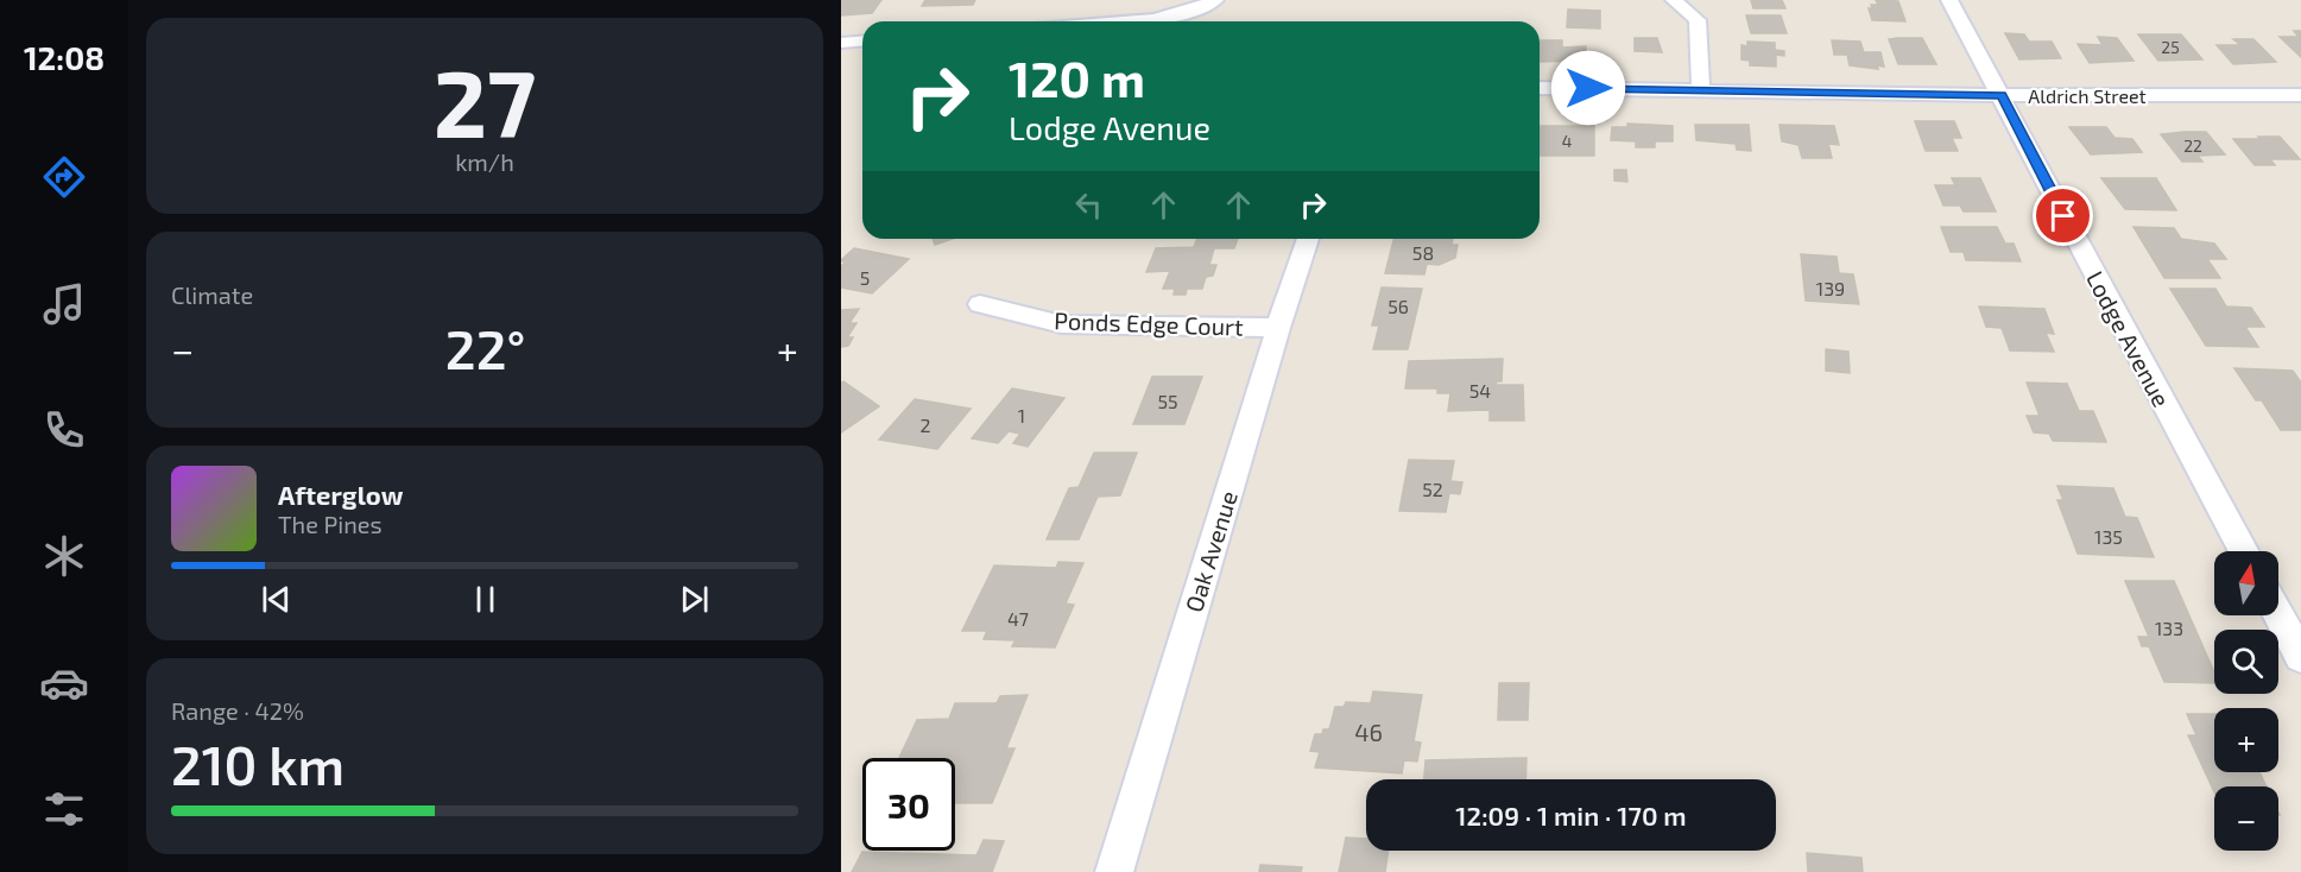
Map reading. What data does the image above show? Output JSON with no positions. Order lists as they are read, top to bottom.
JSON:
{
  "streets": {
    "street": [
      "Aldrich Street",
      "Ponds Edge Court",
      "Lodge Avenue",
      "Oak Avenue"
    ]
  },
  "crossings": [
    ["Aldrich Street", "Lodge Avenue"],
    ["Ponds Edge Court", "Oak Avenue"]
  ],
  "house_numbers": [
    "25",
    "4",
    "22",
    "58",
    "5",
    "139",
    "56",
    "54",
    "55",
    "1",
    "2",
    "52",
    "135",
    "47",
    "133",
    "46"
  ],
  "north": "top",
  "page": {
    "tabs": "12:08",
    "tile": [
      ["27", "km/h"],
      "Climate",
      ["Range · 42%", "210 km"]
    ],
    "turn": ["120 m", "Lodge Avenue"],
    "heat": ["−", "22°", "+"],
    "song": ["Afterglow", "The Pines"],
    "map_buttons": ["+", "−"],
    "limit": "30",
    "trip": "12:09 · 1 min · 170 m"
  }
}
